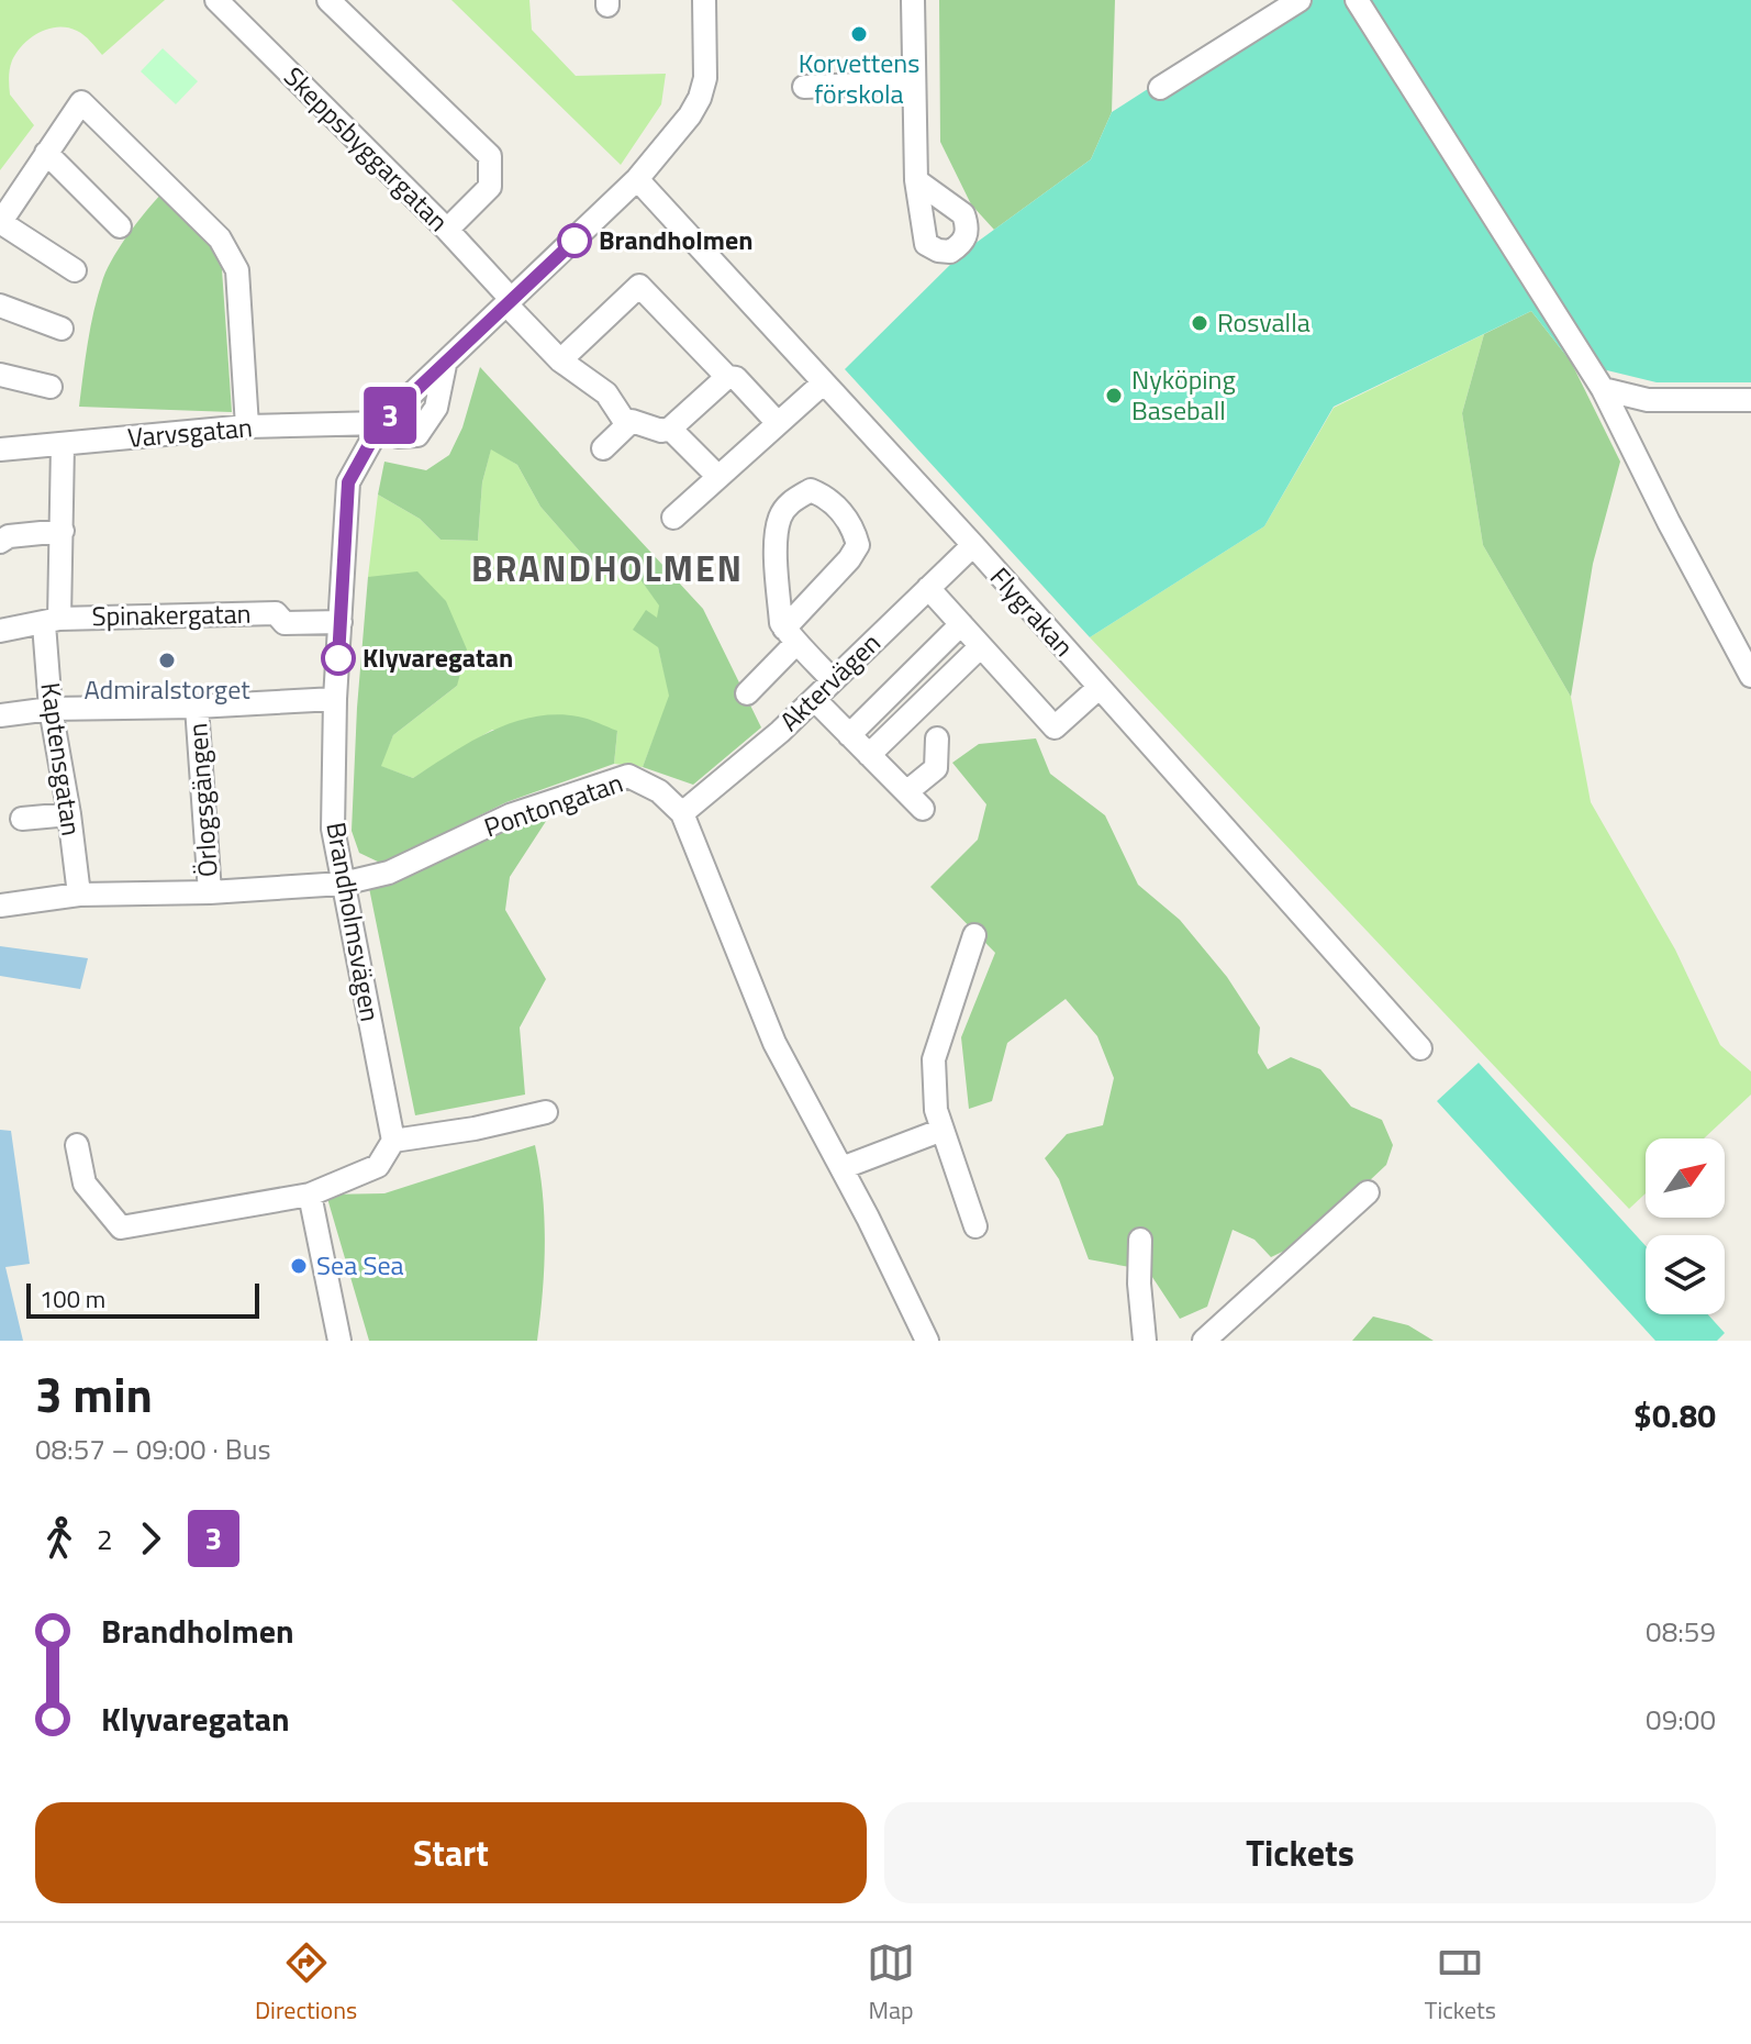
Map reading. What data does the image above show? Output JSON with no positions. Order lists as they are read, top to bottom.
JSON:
{
  "streets": {
    "street": [
      "Skeppsbyggargatan",
      "Varvsgatan",
      "Flygrakan",
      "Spinakergatan",
      "Aktervägen",
      "Kaptensgatan",
      "Örlogsgängen",
      "Pontongatan",
      "Brandholmsvägen"
    ]
  },
  "crossings": [
    ["Skeppsbyggargatan", "Brandholmsvägen"],
    ["Varvsgatan", "Kaptensgatan"],
    ["Varvsgatan", "Brandholmsvägen"],
    ["Flygrakan", "Aktervägen"],
    ["Flygrakan", "Brandholmsvägen"],
    ["Spinakergatan", "Kaptensgatan"],
    ["Spinakergatan", "Brandholmsvägen"],
    ["Aktervägen", "Pontongatan"],
    ["Kaptensgatan", "Pontongatan"],
    ["Örlogsgängen", "Pontongatan"],
    ["Pontongatan", "Brandholmsvägen"]
  ],
  "districts": ["BRANDHOLMEN"],
  "places": [
    "Korvettens förskola",
    "Brandholmen",
    "Rosvalla",
    "Nyköping Baseball",
    "Klyvaregatan",
    "Admiralstorget",
    "Sea Sea"
  ],
  "lines": ["bus line 3"],
  "scale_bar": "100 m",
  "north": "top right",
  "page": {
    "on_map": "3",
    "scale": "100 m",
    "heading": ["3 min", "08:57 – 09:00 · Bus", "$0.80"],
    "legs": ["2", "3"],
    "list": [
      {
        "name": "Brandholmen",
        "value": "08:59"
      },
      {
        "name": "Klyvaregatan",
        "value": "09:00"
      }
    ],
    "buttons": ["Start", "Tickets"],
    "tabs": ["Directions", "Map", "Tickets"]
  }
}
